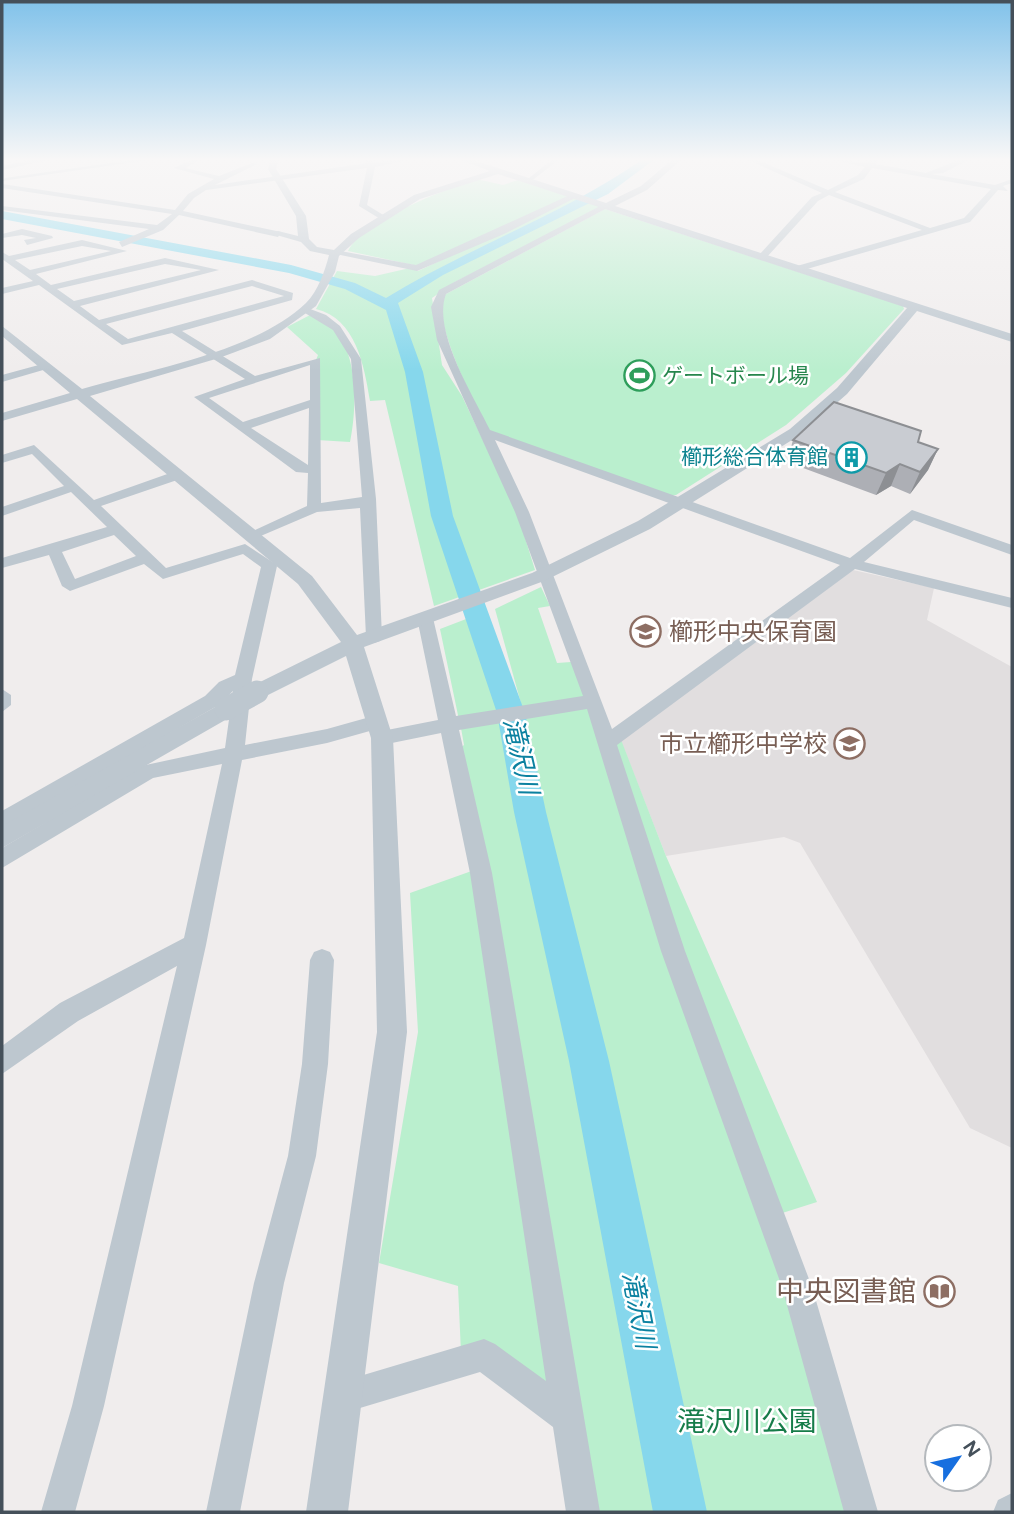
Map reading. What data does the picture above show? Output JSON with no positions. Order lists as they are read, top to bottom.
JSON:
{
  "water": ["滝沢川"],
  "parks": ["滝沢川公園"],
  "places": {
    "sports": ["ゲートボール場"],
    "building": ["櫛形総合体育館"],
    "school or university": ["櫛形中央保育園", "市立櫛形中学校"],
    "library": ["中央図書館"]
  },
  "north": "top right"
}
